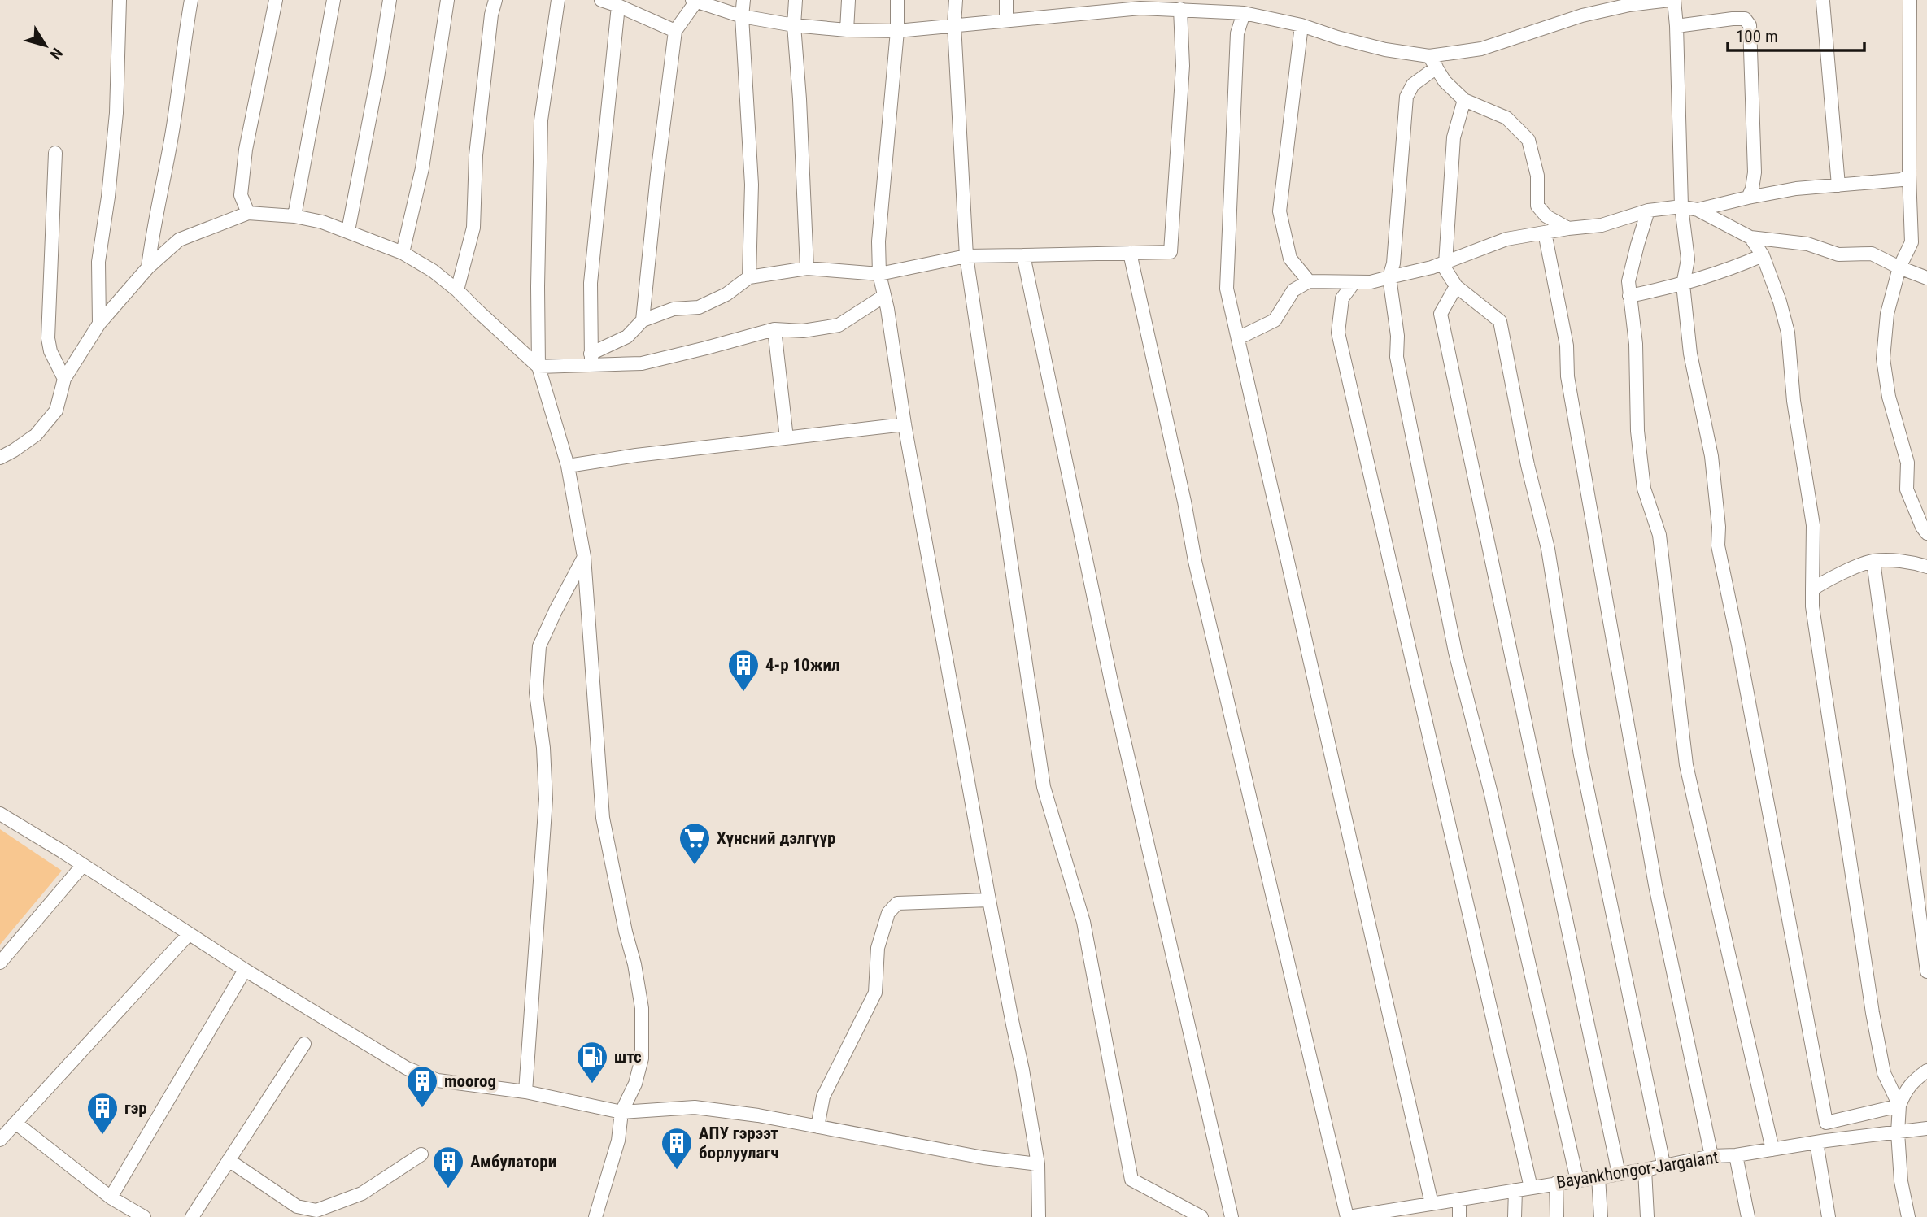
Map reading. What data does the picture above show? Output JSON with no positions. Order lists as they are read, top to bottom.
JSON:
{
  "streets": {
    "street": ["Bayankhongor-Jargalant"]
  },
  "places": {
    "building": [
      "4-р 10жил",
      "moorog",
      "гэр",
      "АПУ гэрээт борлуулагч",
      "Амбулатори"
    ],
    "supermarket": ["Хүнсний дэлгүүр"],
    "fuel station": ["штс"]
  },
  "scale_bar": "100 m",
  "north": "bottom right"
}
